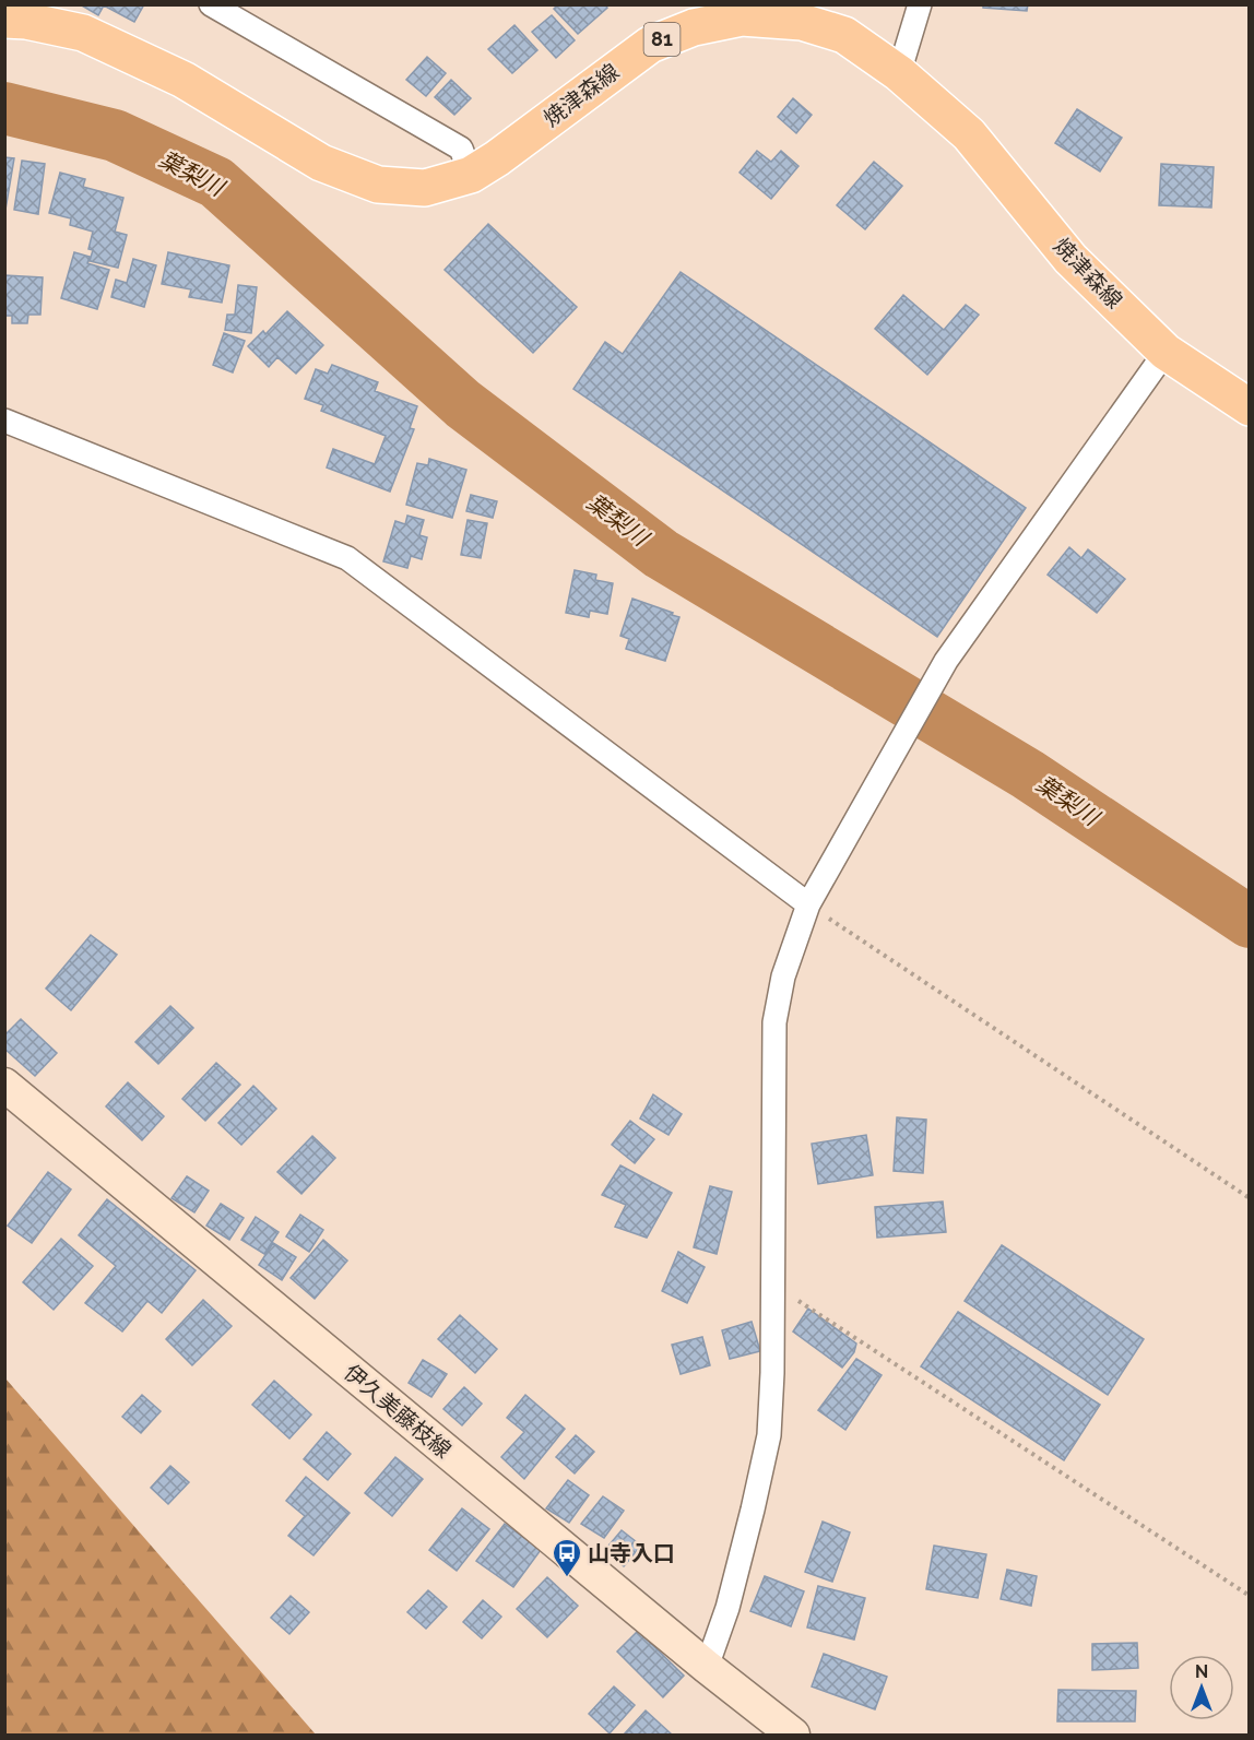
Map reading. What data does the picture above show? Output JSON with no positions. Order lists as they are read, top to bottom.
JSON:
{
  "streets": {
    "main road": ["81", "焼津森線", "伊久美藤枝線"]
  },
  "water": ["葉梨川"],
  "places": {
    "bus stop": ["山寺入口"]
  },
  "north": "top"
}
